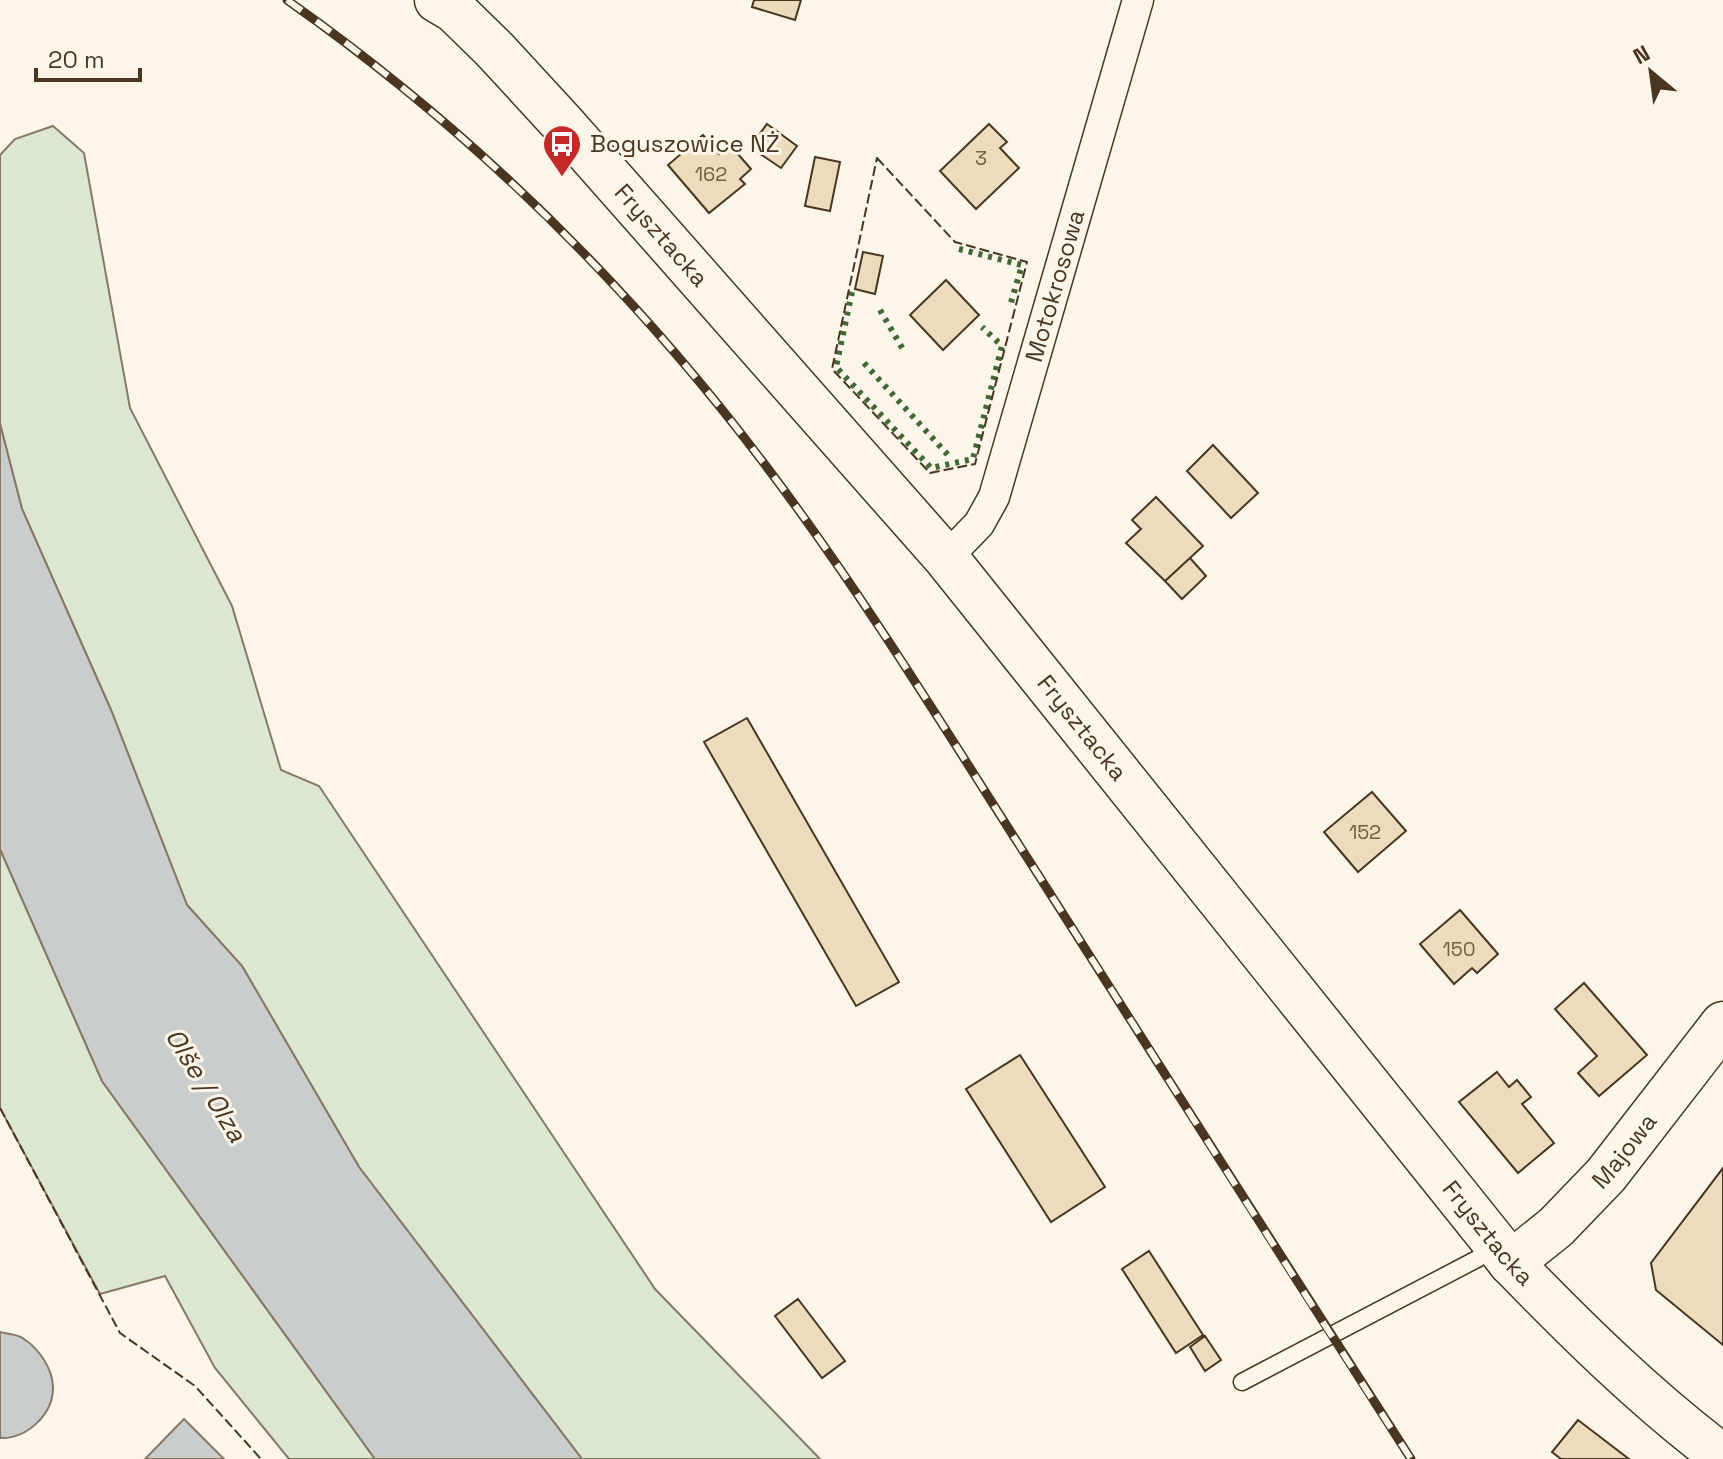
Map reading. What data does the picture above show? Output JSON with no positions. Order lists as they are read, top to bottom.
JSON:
{
  "streets": {
    "street": ["Frysztacka", "Motokrosowa", "Majowa"]
  },
  "crossings": [
    ["Frysztacka", "Motokrosowa"],
    ["Frysztacka", "Majowa"]
  ],
  "water": ["Olše / Olza"],
  "places": {
    "bus stop": ["Boguszowice NŻ"]
  },
  "house_numbers": [
    "3",
    "162",
    "152",
    "150"
  ],
  "scale_bar": "20 m",
  "north": "top left"
}
